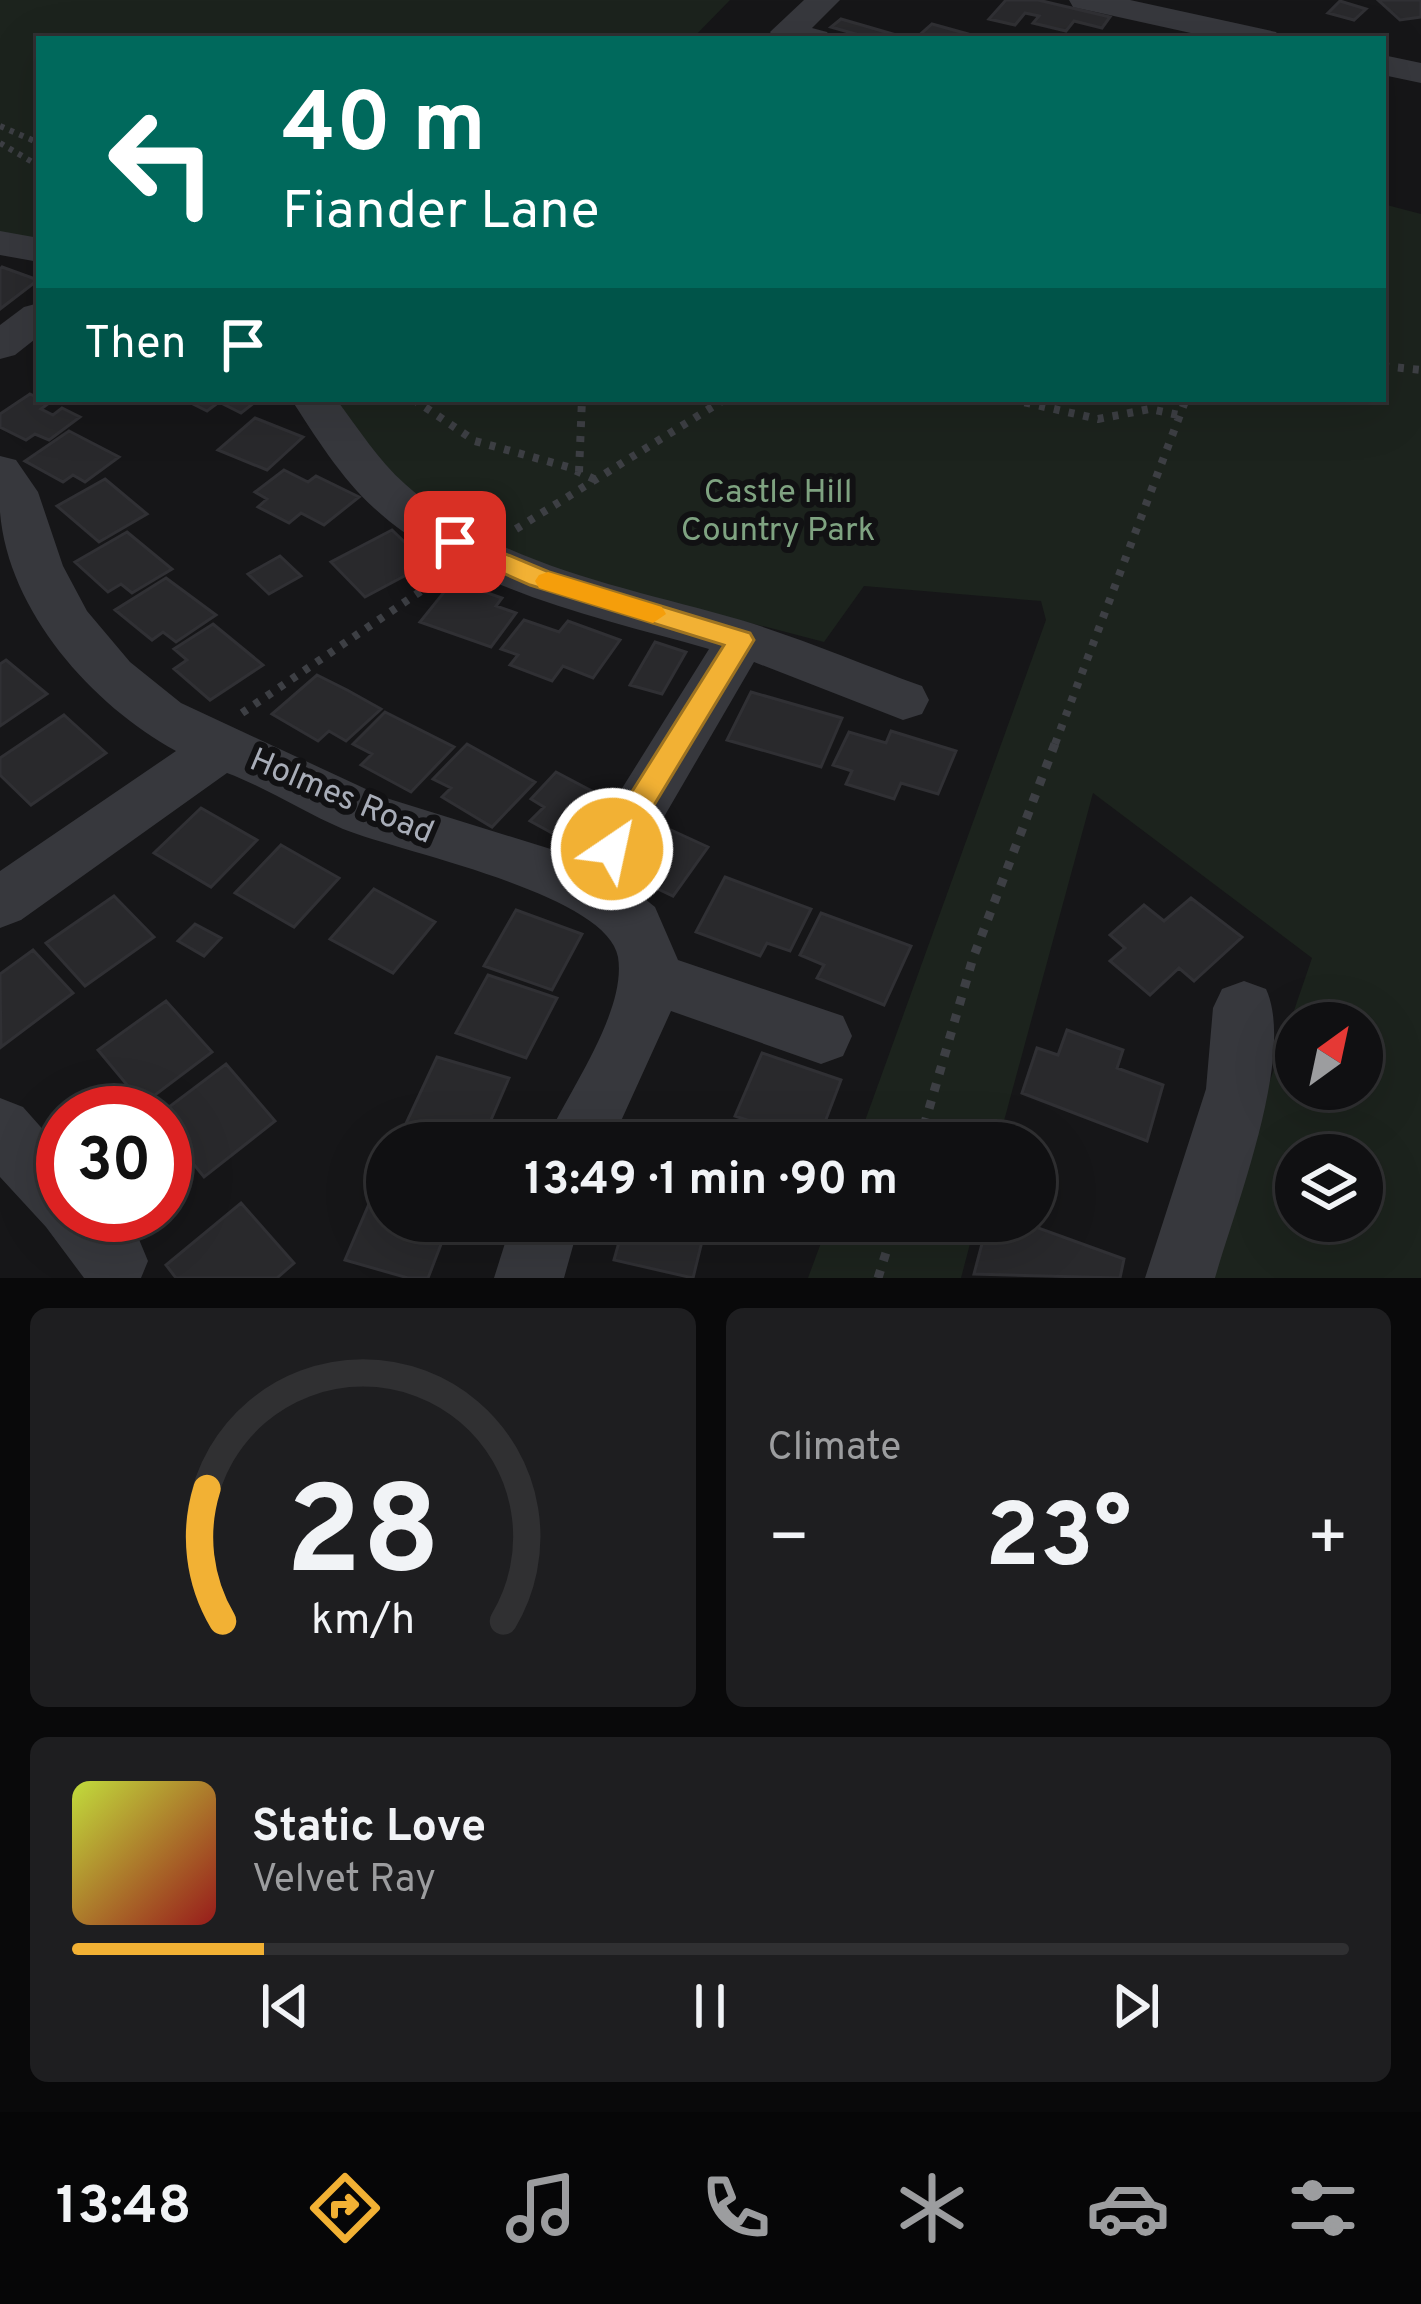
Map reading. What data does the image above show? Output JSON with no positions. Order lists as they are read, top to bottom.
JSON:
{
  "streets": {
    "street": ["Holmes Road"]
  },
  "parks": ["Castle Hill Country Park"],
  "north": "top right",
  "page": {
    "turn": ["40 m", "Fiander Lane"],
    "then": "Then",
    "limit": "30",
    "trip": "13:49 · 1 min · 90 m",
    "tile": "Climate",
    "heat": ["−", "23°", "+"],
    "song": ["Static Love", "Velvet Ray"],
    "tabs": "13:48",
    "gauge": ["28", "km/h"]
  }
}
